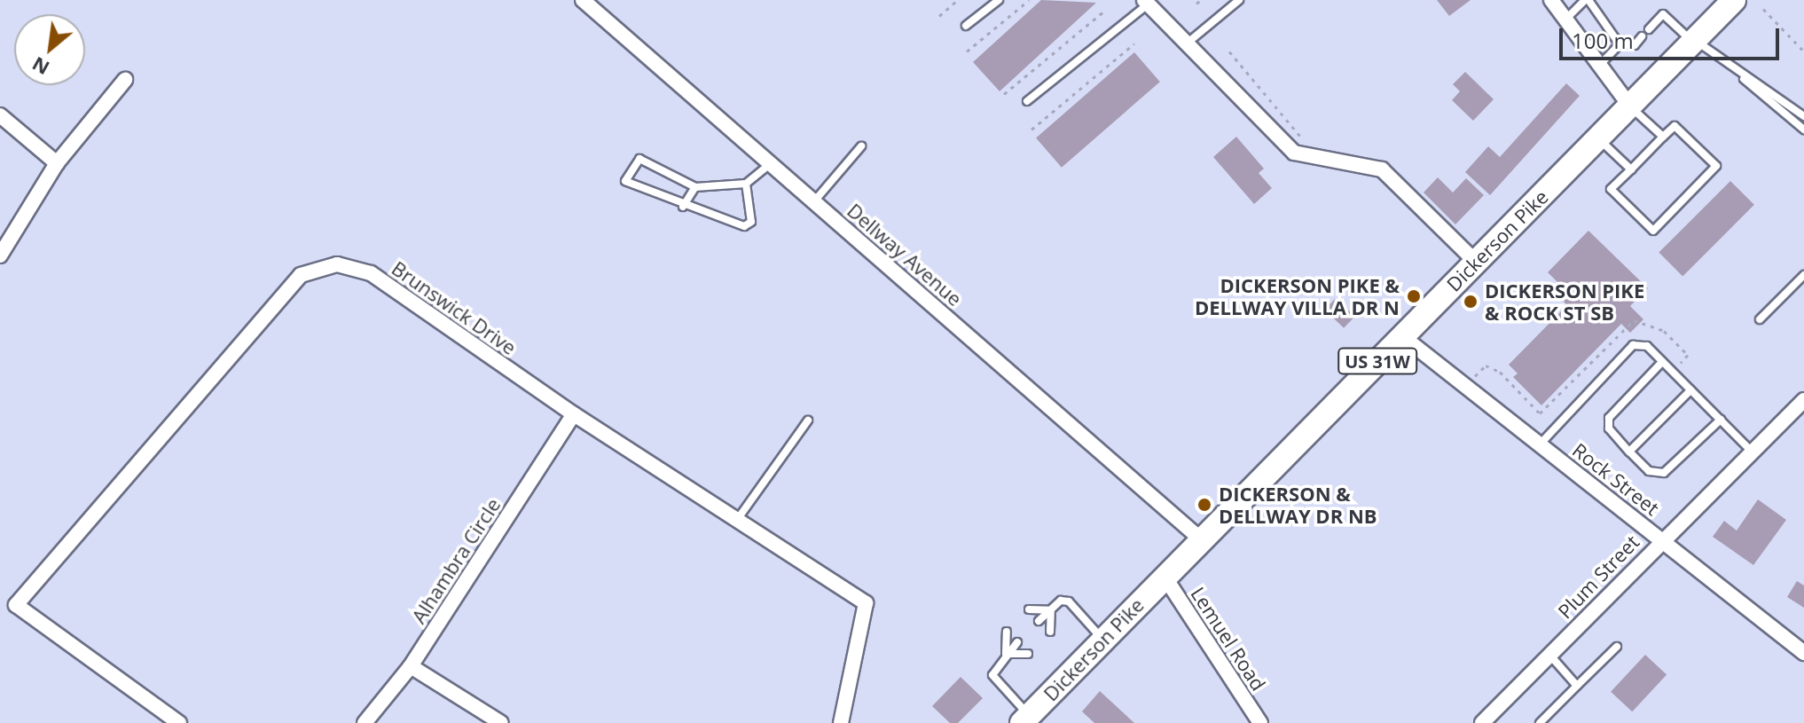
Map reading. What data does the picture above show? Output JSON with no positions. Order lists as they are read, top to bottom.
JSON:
{
  "streets": {
    "main road": ["Dickerson Pike", "US 31W"],
    "street": [
      "Dellway Avenue",
      "Brunswick Drive",
      "Rock Street",
      "Alhambra Circle",
      "Plum Street",
      "Lemuel Road"
    ]
  },
  "crossings": [
    ["Dickerson Pike", "Dellway Avenue"],
    ["Dickerson Pike", "Rock Street"],
    ["Dickerson Pike", "Lemuel Road"],
    ["Brunswick Drive", "Alhambra Circle"],
    ["Rock Street", "Plum Street"]
  ],
  "places": ["DICKERSON PIKE & DELLWAY VILLA DR N", "DICKERSON PIKE & ROCK ST SB", "DICKERSON & DELLWAY DR NB"],
  "scale_bar": "100 m",
  "north": "bottom left"
}
